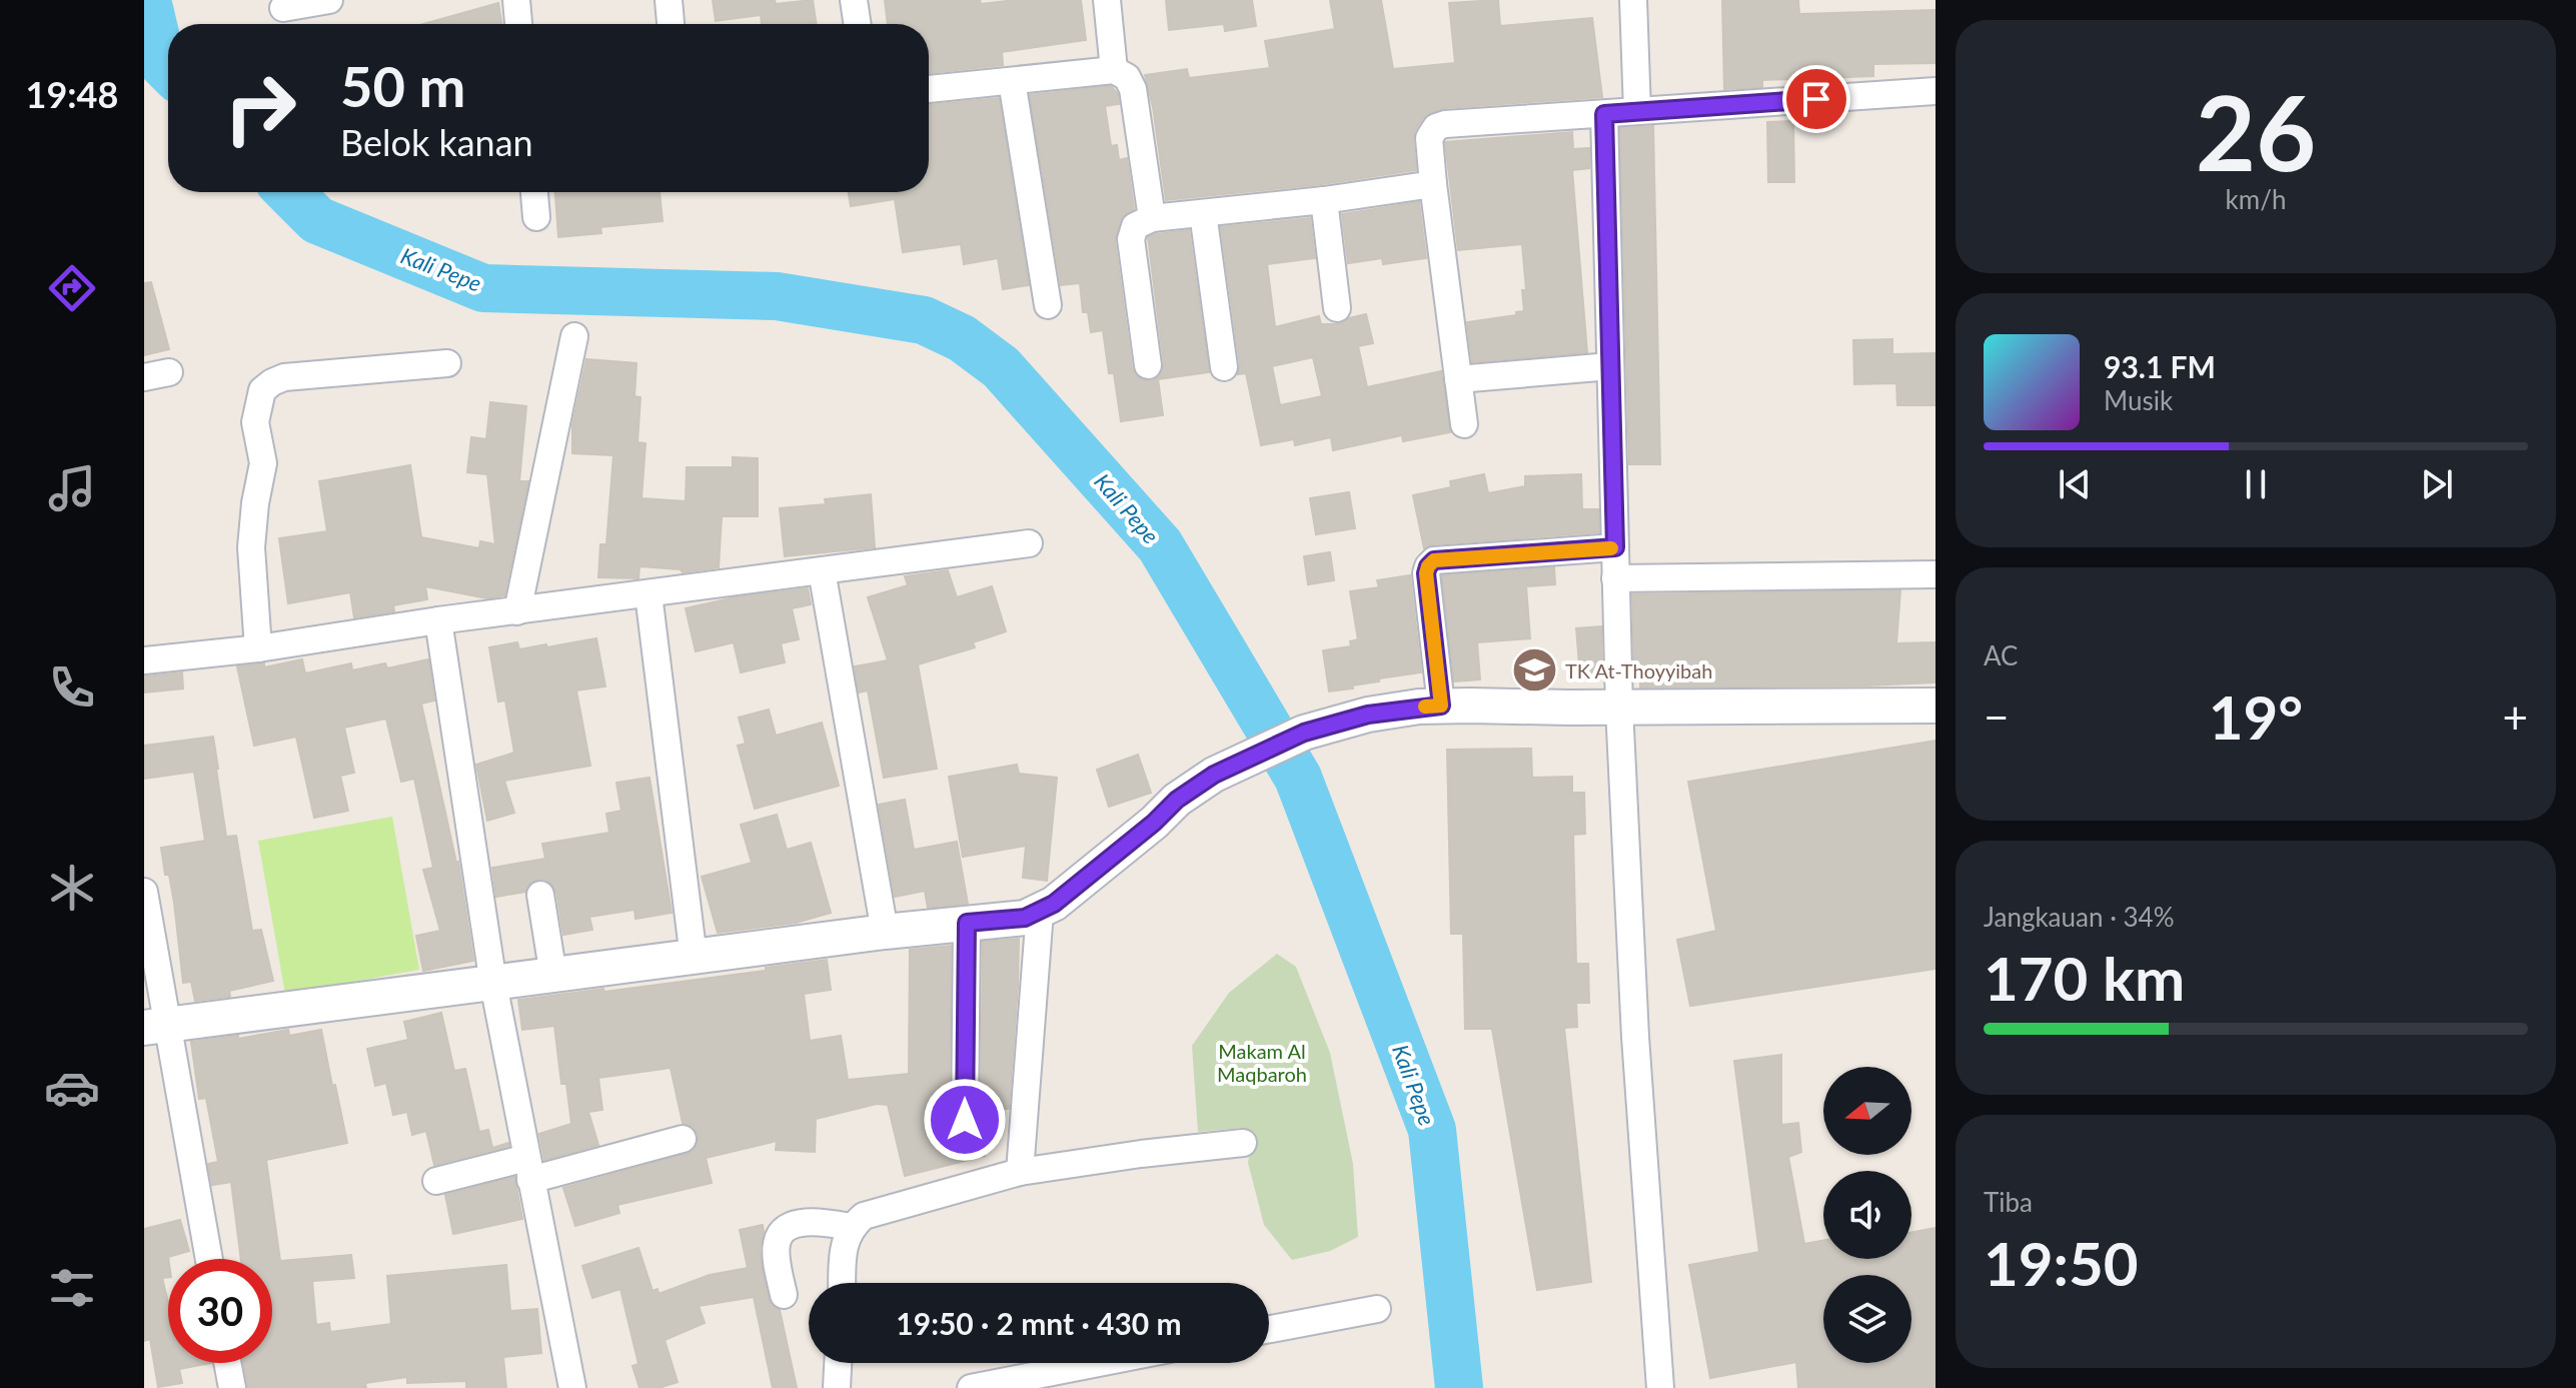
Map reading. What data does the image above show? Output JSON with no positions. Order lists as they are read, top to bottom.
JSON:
{
  "water": ["Kali Pepe"],
  "parks": ["Makam Al Maqbaroh"],
  "places": {
    "school or university": ["TK At-Thoyyibah"]
  },
  "north": "left",
  "page": {
    "tabs": "19:48",
    "tile": [
      ["26", "km/h"],
      "AC",
      ["Jangkauan · 34%", "170 km"],
      ["Tiba", "19:50"]
    ],
    "turn": ["50 m", "Belok kanan"],
    "song": ["93.1 FM", "Musik"],
    "heat": ["−", "19°", "+"],
    "limit": "30",
    "trip": "19:50 · 2 mnt · 430 m"
  }
}
